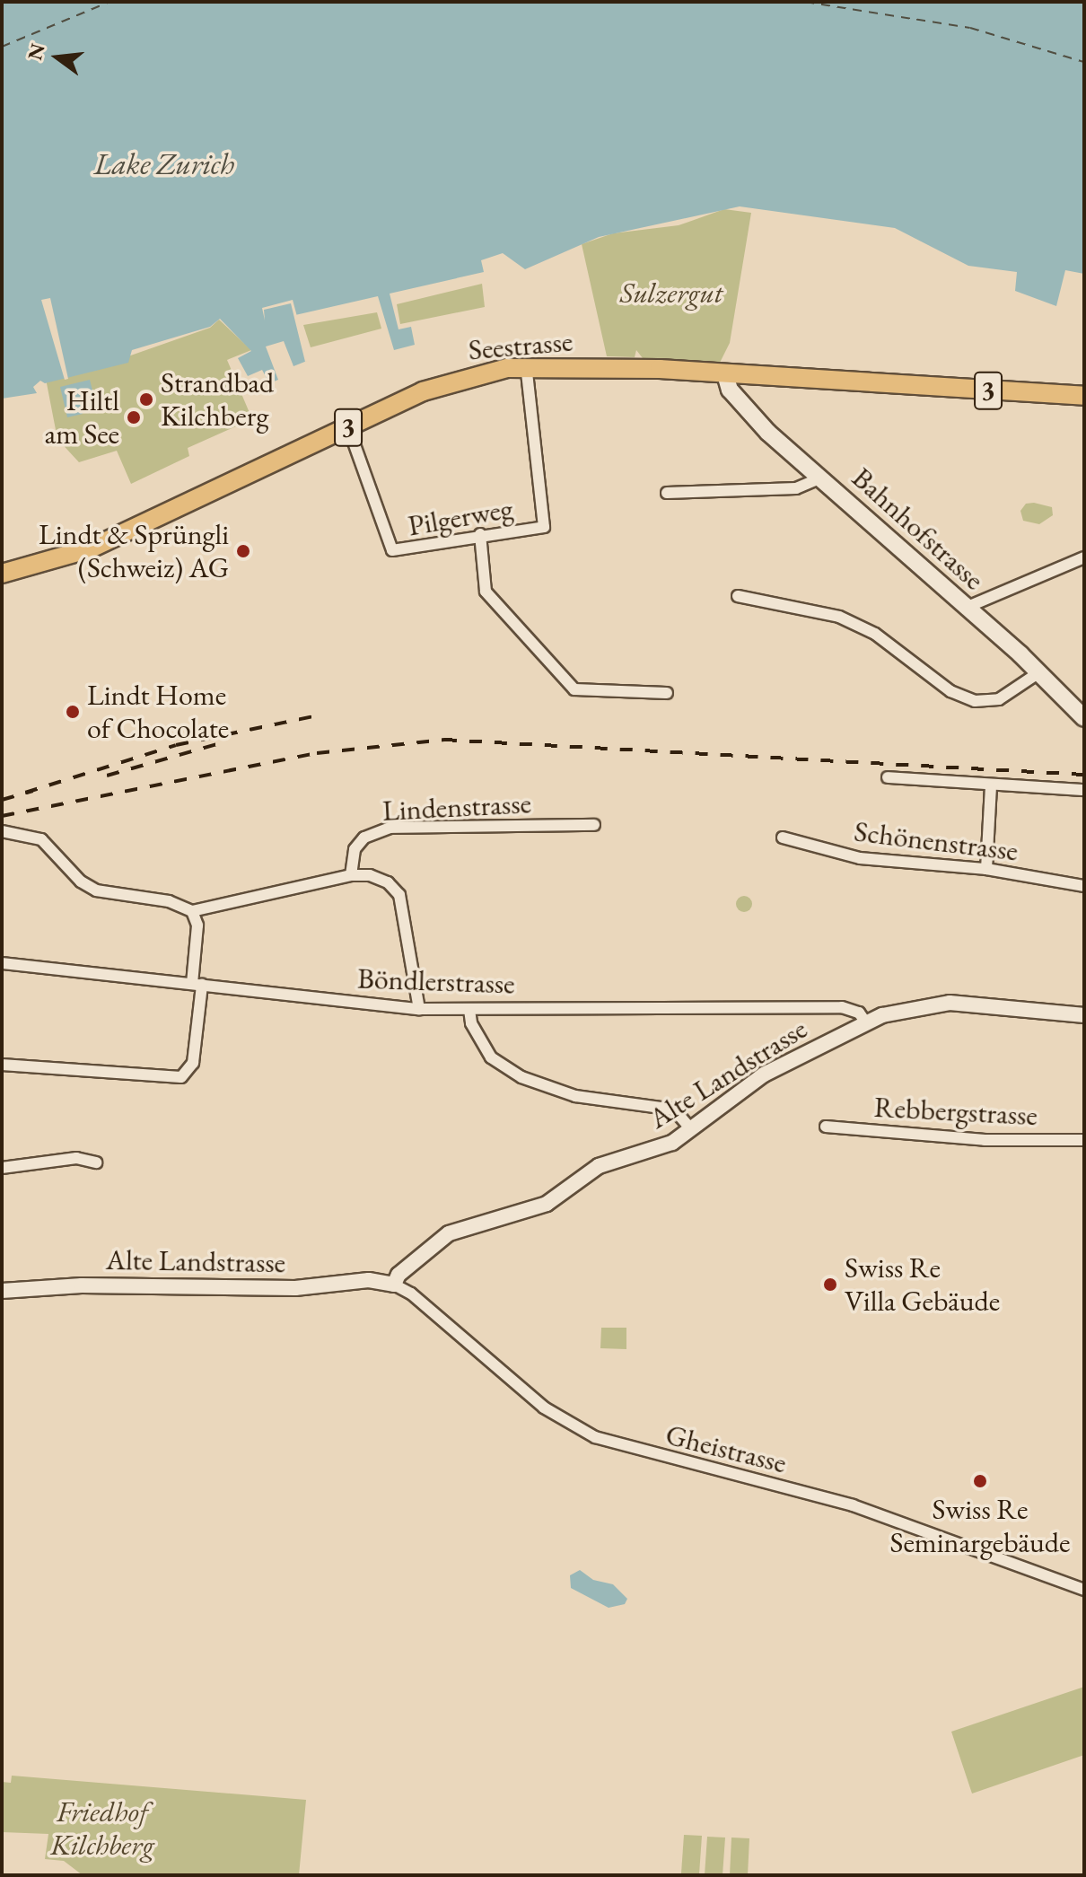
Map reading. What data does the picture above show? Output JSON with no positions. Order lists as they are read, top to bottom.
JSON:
{
  "streets": {
    "main road": ["Seestrasse", "3", "Bahnhofstrasse"],
    "street": [
      "Pilgerweg",
      "Lindenstrasse",
      "Schönenstrasse",
      "Böndlerstrasse",
      "Alte Landstrasse",
      "Rebbergstrasse",
      "Gheistrasse"
    ]
  },
  "crossings": [
    ["Seestrasse", "Pilgerweg"],
    ["Seestrasse", "Bahnhofstrasse"],
    ["Böndlerstrasse", "Alte Landstrasse"],
    ["Alte Landstrasse", "Gheistrasse"]
  ],
  "water": ["Lake Zurich"],
  "parks": ["Sulzergut", "Friedhof Kilchberg"],
  "places": [
    "Strandbad Kilchberg",
    "Hiltl am See",
    "Lindt & Sprüngli (Schweiz) AG",
    "Lindt Home of Chocolate",
    "Swiss Re Villa Gebäude",
    "Swiss Re Seminargebäude"
  ],
  "north": "left"
}
